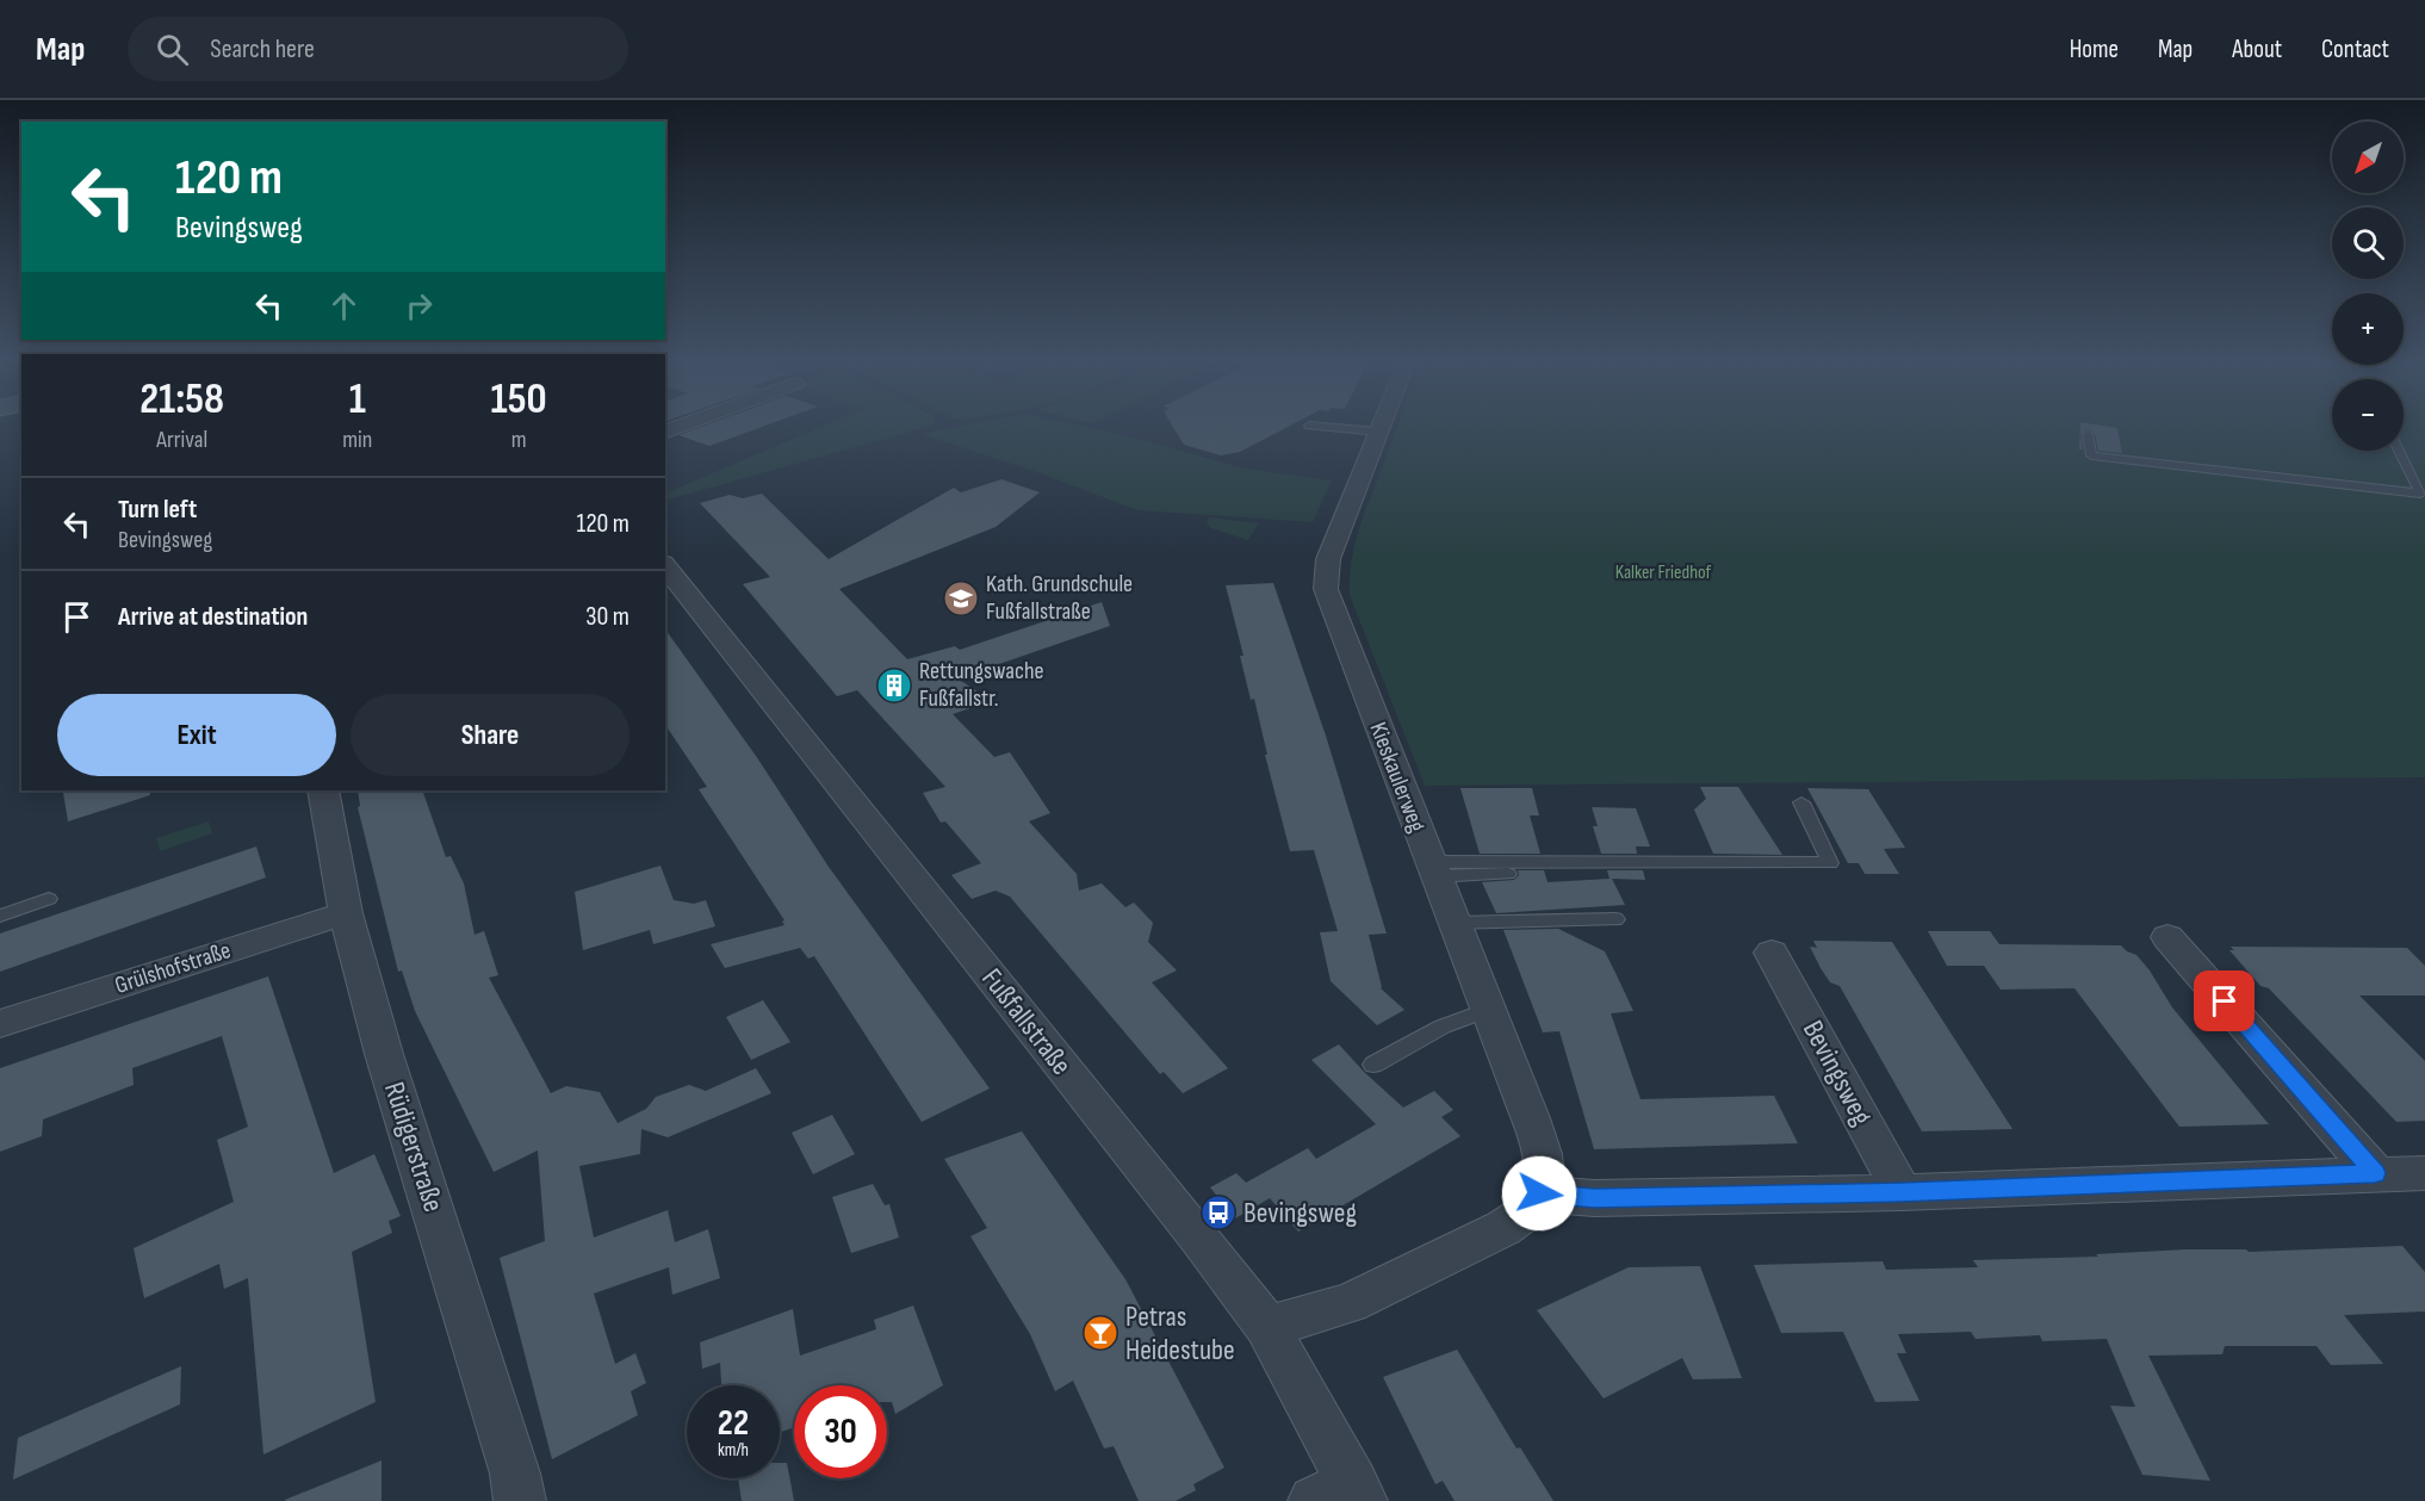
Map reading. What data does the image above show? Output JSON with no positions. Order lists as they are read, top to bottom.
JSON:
{
  "streets": {
    "street": [
      "Kieskaulerweg",
      "Grülshofstraße",
      "Fußfallstraße",
      "Bevingsweg",
      "Rüdigerstraße"
    ]
  },
  "crossings": [
    ["Grülshofstraße", "Rüdigerstraße"]
  ],
  "parks": ["Kalker Friedhof"],
  "places": {
    "school or university": ["Kath. Grundschule Fußfallstraße"],
    "building": ["Rettungswache Fußfallstr."],
    "bus stop": ["Bevingsweg"],
    "bar": ["Petras Heidestube"]
  },
  "north": "bottom left",
  "page": {
    "header": "Map",
    "search": "Search here",
    "nav": [
      "Home",
      "Map",
      "About",
      "Contact"
    ],
    "map_buttons": ["+", "−"],
    "turn": ["120 m", "Bevingsweg"],
    "eta": [
      "21:58",
      "Arrival",
      "1",
      "min",
      "150",
      "m"
    ],
    "list": [
      {
        "name": "Turn left",
        "note": "Bevingsweg",
        "value": "120 m"
      },
      {
        "name": "Arrive at destination",
        "value": "30 m"
      }
    ],
    "buttons": ["Exit", "Share"],
    "speed": "22 km/h",
    "limit": "30"
  }
}
